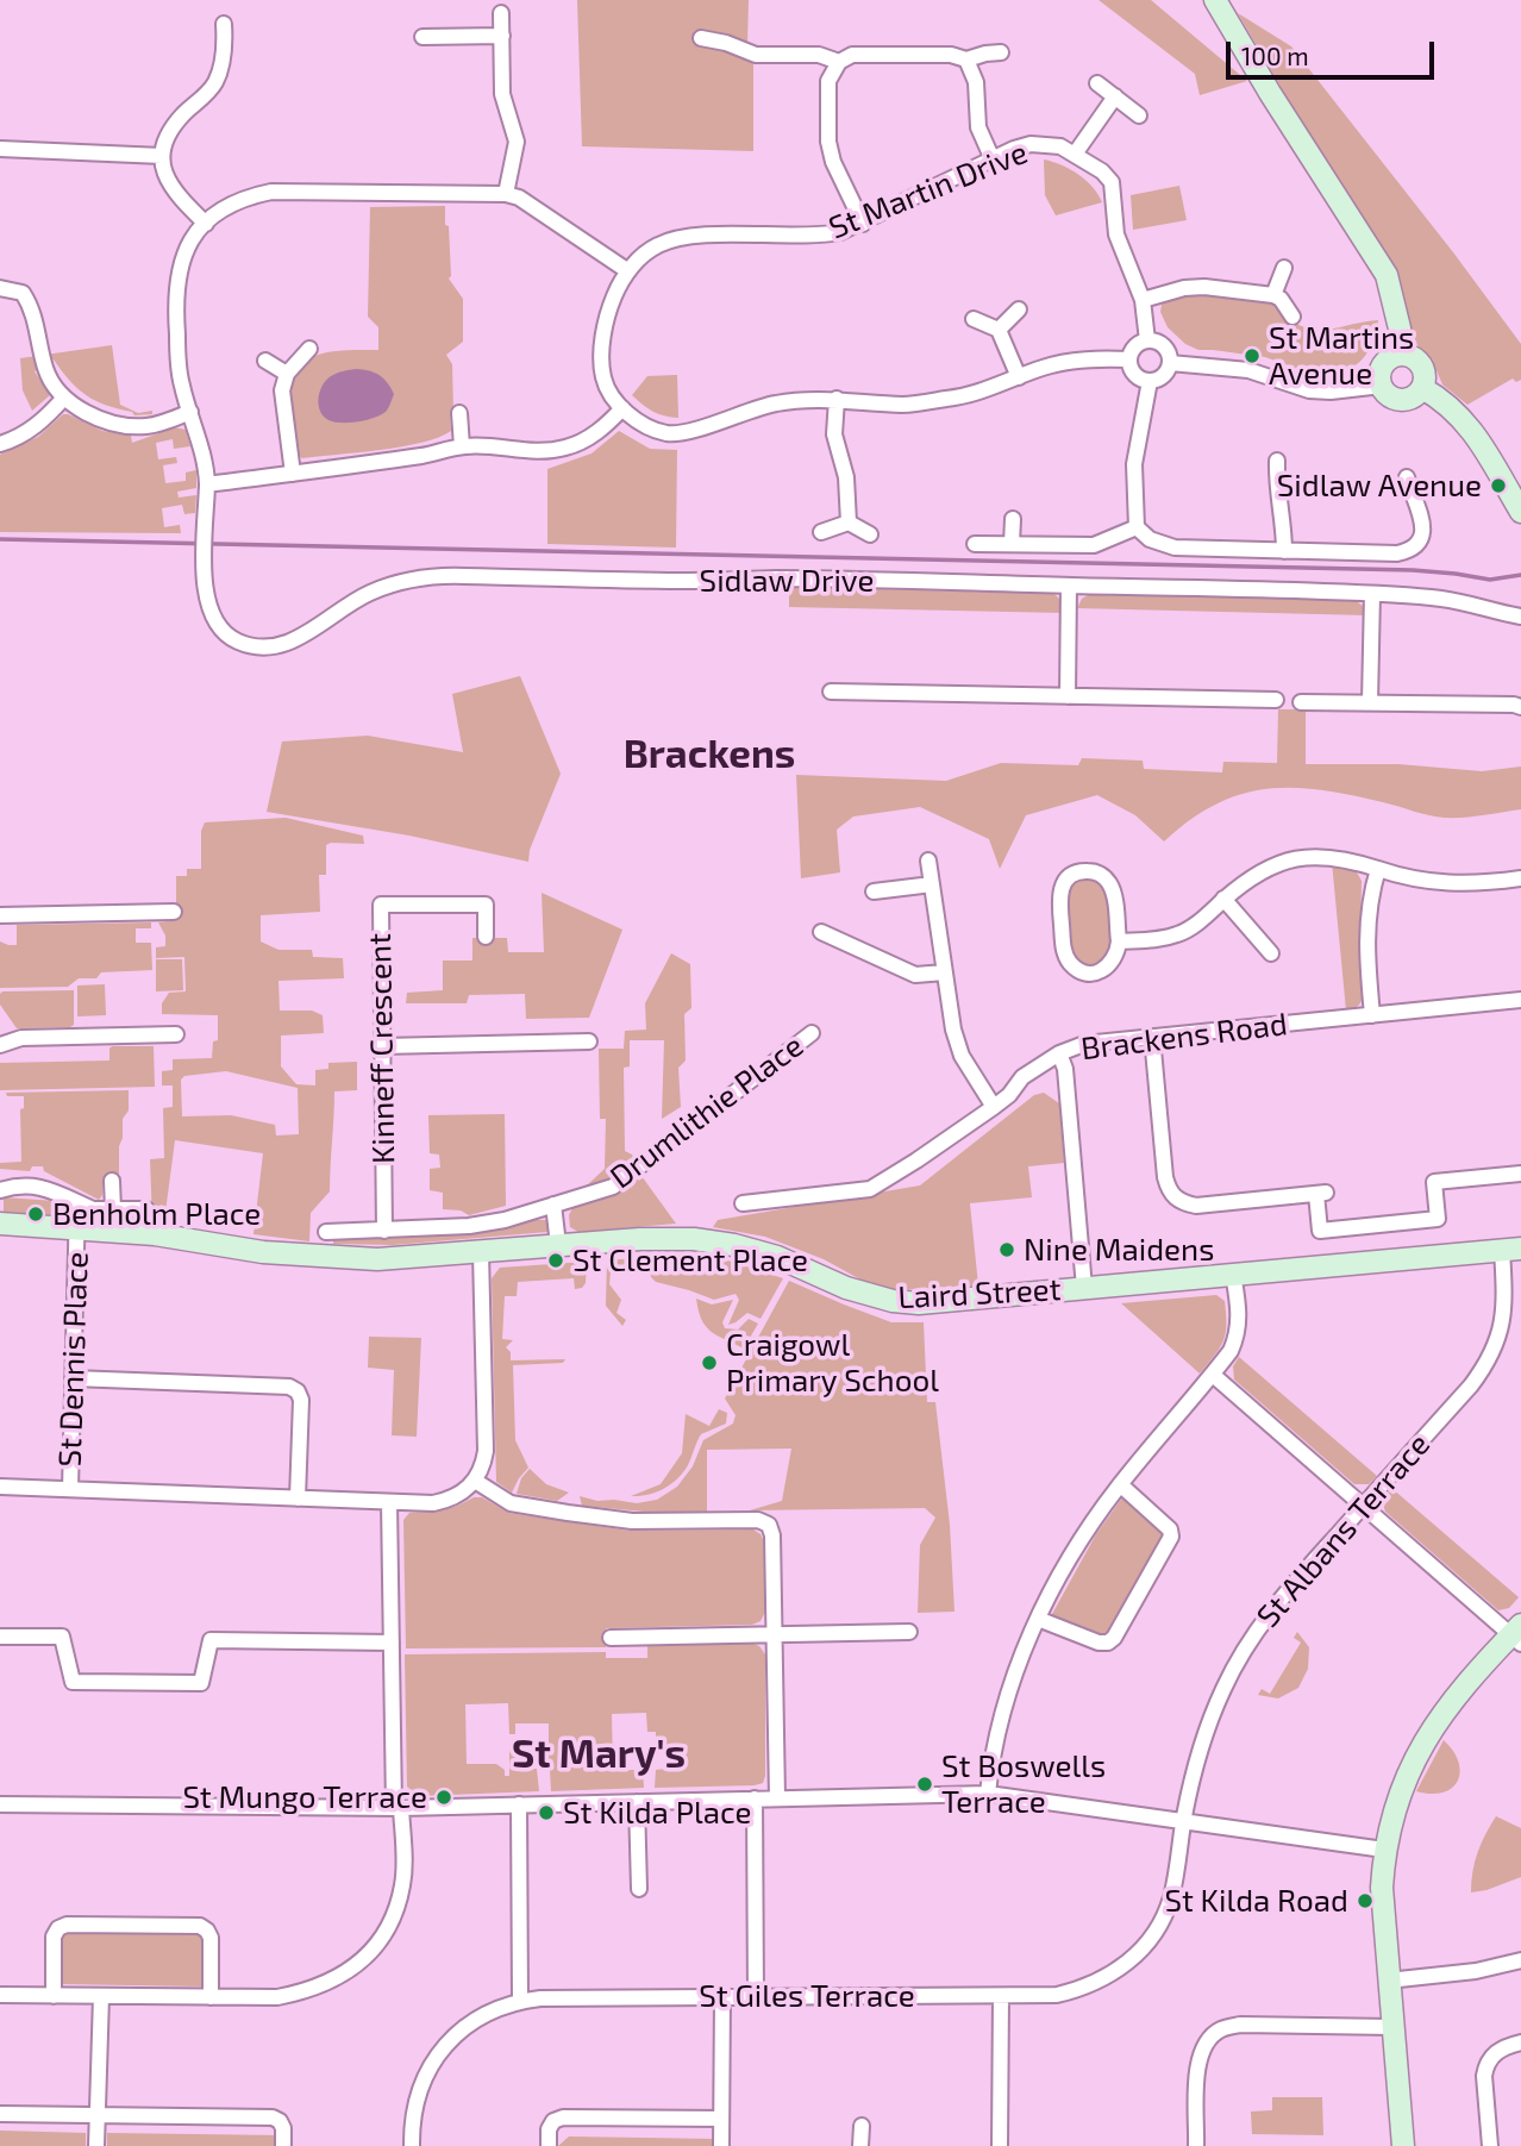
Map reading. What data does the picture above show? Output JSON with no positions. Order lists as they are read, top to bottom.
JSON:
{
  "streets": {
    "street": [
      "St Martin Drive",
      "Sidlaw Drive",
      "Brackens Road",
      "Kinneff Crescent",
      "Drumlithie Place",
      "Laird Street",
      "St Dennis Place",
      "St Albans Terrace",
      "St Giles Terrace"
    ]
  },
  "crossings": [
    ["Kinneff Crescent", "Drumlithie Place"],
    ["Laird Street", "St Dennis Place"],
    ["Laird Street", "St Albans Terrace"],
    ["St Albans Terrace", "St Giles Terrace"]
  ],
  "districts": ["Brackens", "St Mary's"],
  "places": [
    "St Martins Avenue",
    "Sidlaw Avenue",
    "Benholm Place",
    "Nine Maidens",
    "St Clement Place",
    "Craigowl Primary School",
    "St Boswells Terrace",
    "St Mungo Terrace",
    "St Kilda Place",
    "St Kilda Road"
  ],
  "scale_bar": "100 m"
}
